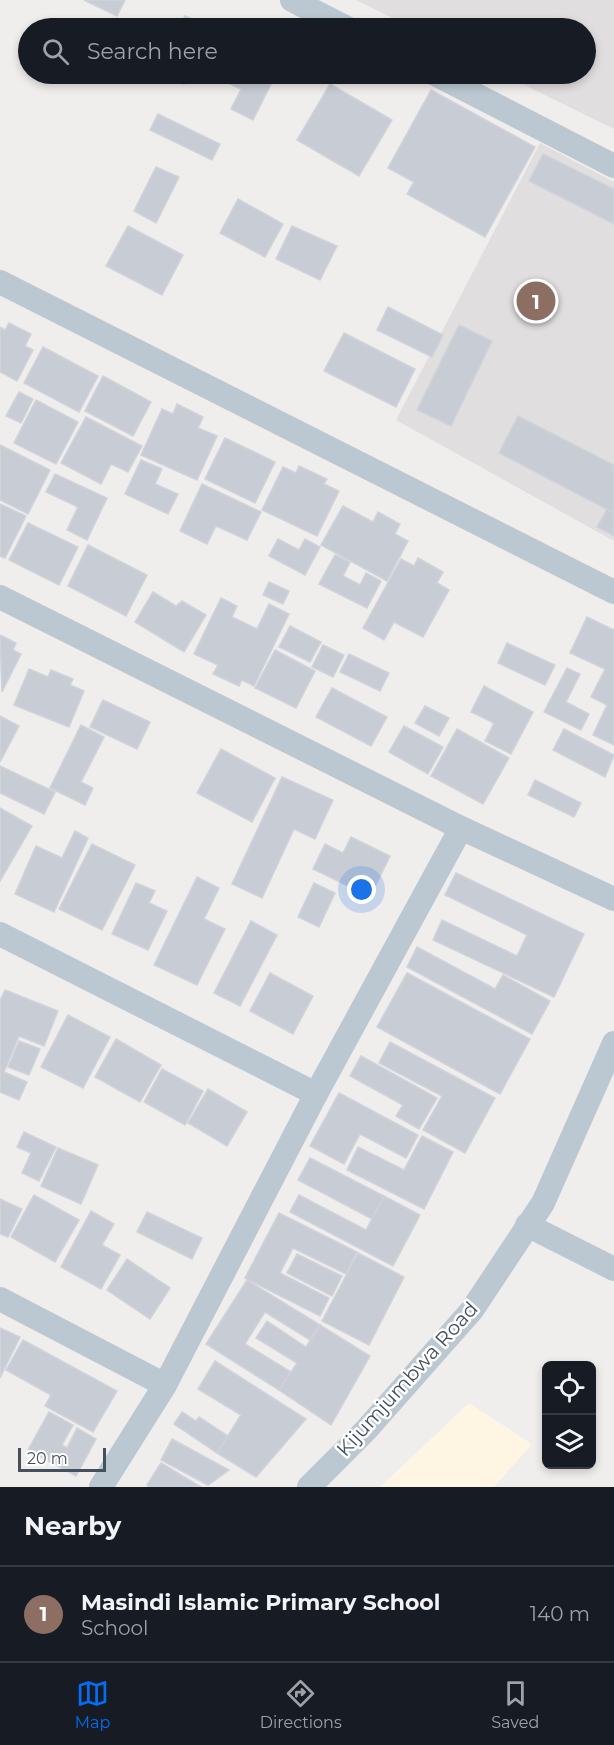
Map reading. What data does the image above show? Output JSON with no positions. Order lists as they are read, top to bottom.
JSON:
{
  "streets": {
    "street": ["Kijumjumbwa Road"]
  },
  "scale_bar": "20 m",
  "page": {
    "search": "Search here",
    "pins": "1",
    "scale": "20 m",
    "heading": "Nearby",
    "list": [
      {
        "mark": "1",
        "name": "Masindi Islamic Primary School",
        "note": "School",
        "value": "140 m"
      }
    ],
    "nav": ["Map", "Directions", "Saved"]
  }
}
